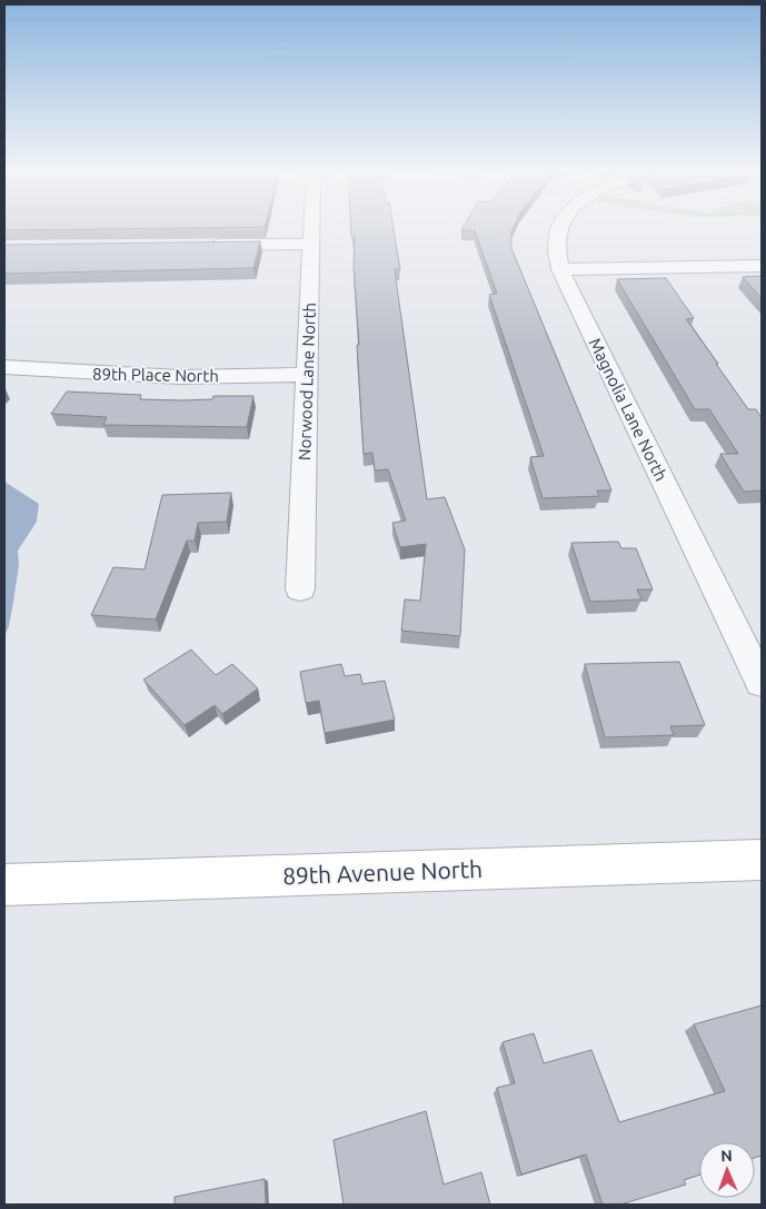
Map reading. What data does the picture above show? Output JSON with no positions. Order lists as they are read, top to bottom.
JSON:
{
  "streets": {
    "street": [
      "89th Place North",
      "Norwood Lane North",
      "Magnolia Lane North",
      "89th Avenue North"
    ]
  },
  "crossings": [
    ["89th Place North", "Norwood Lane North"]
  ],
  "north": "top"
}
